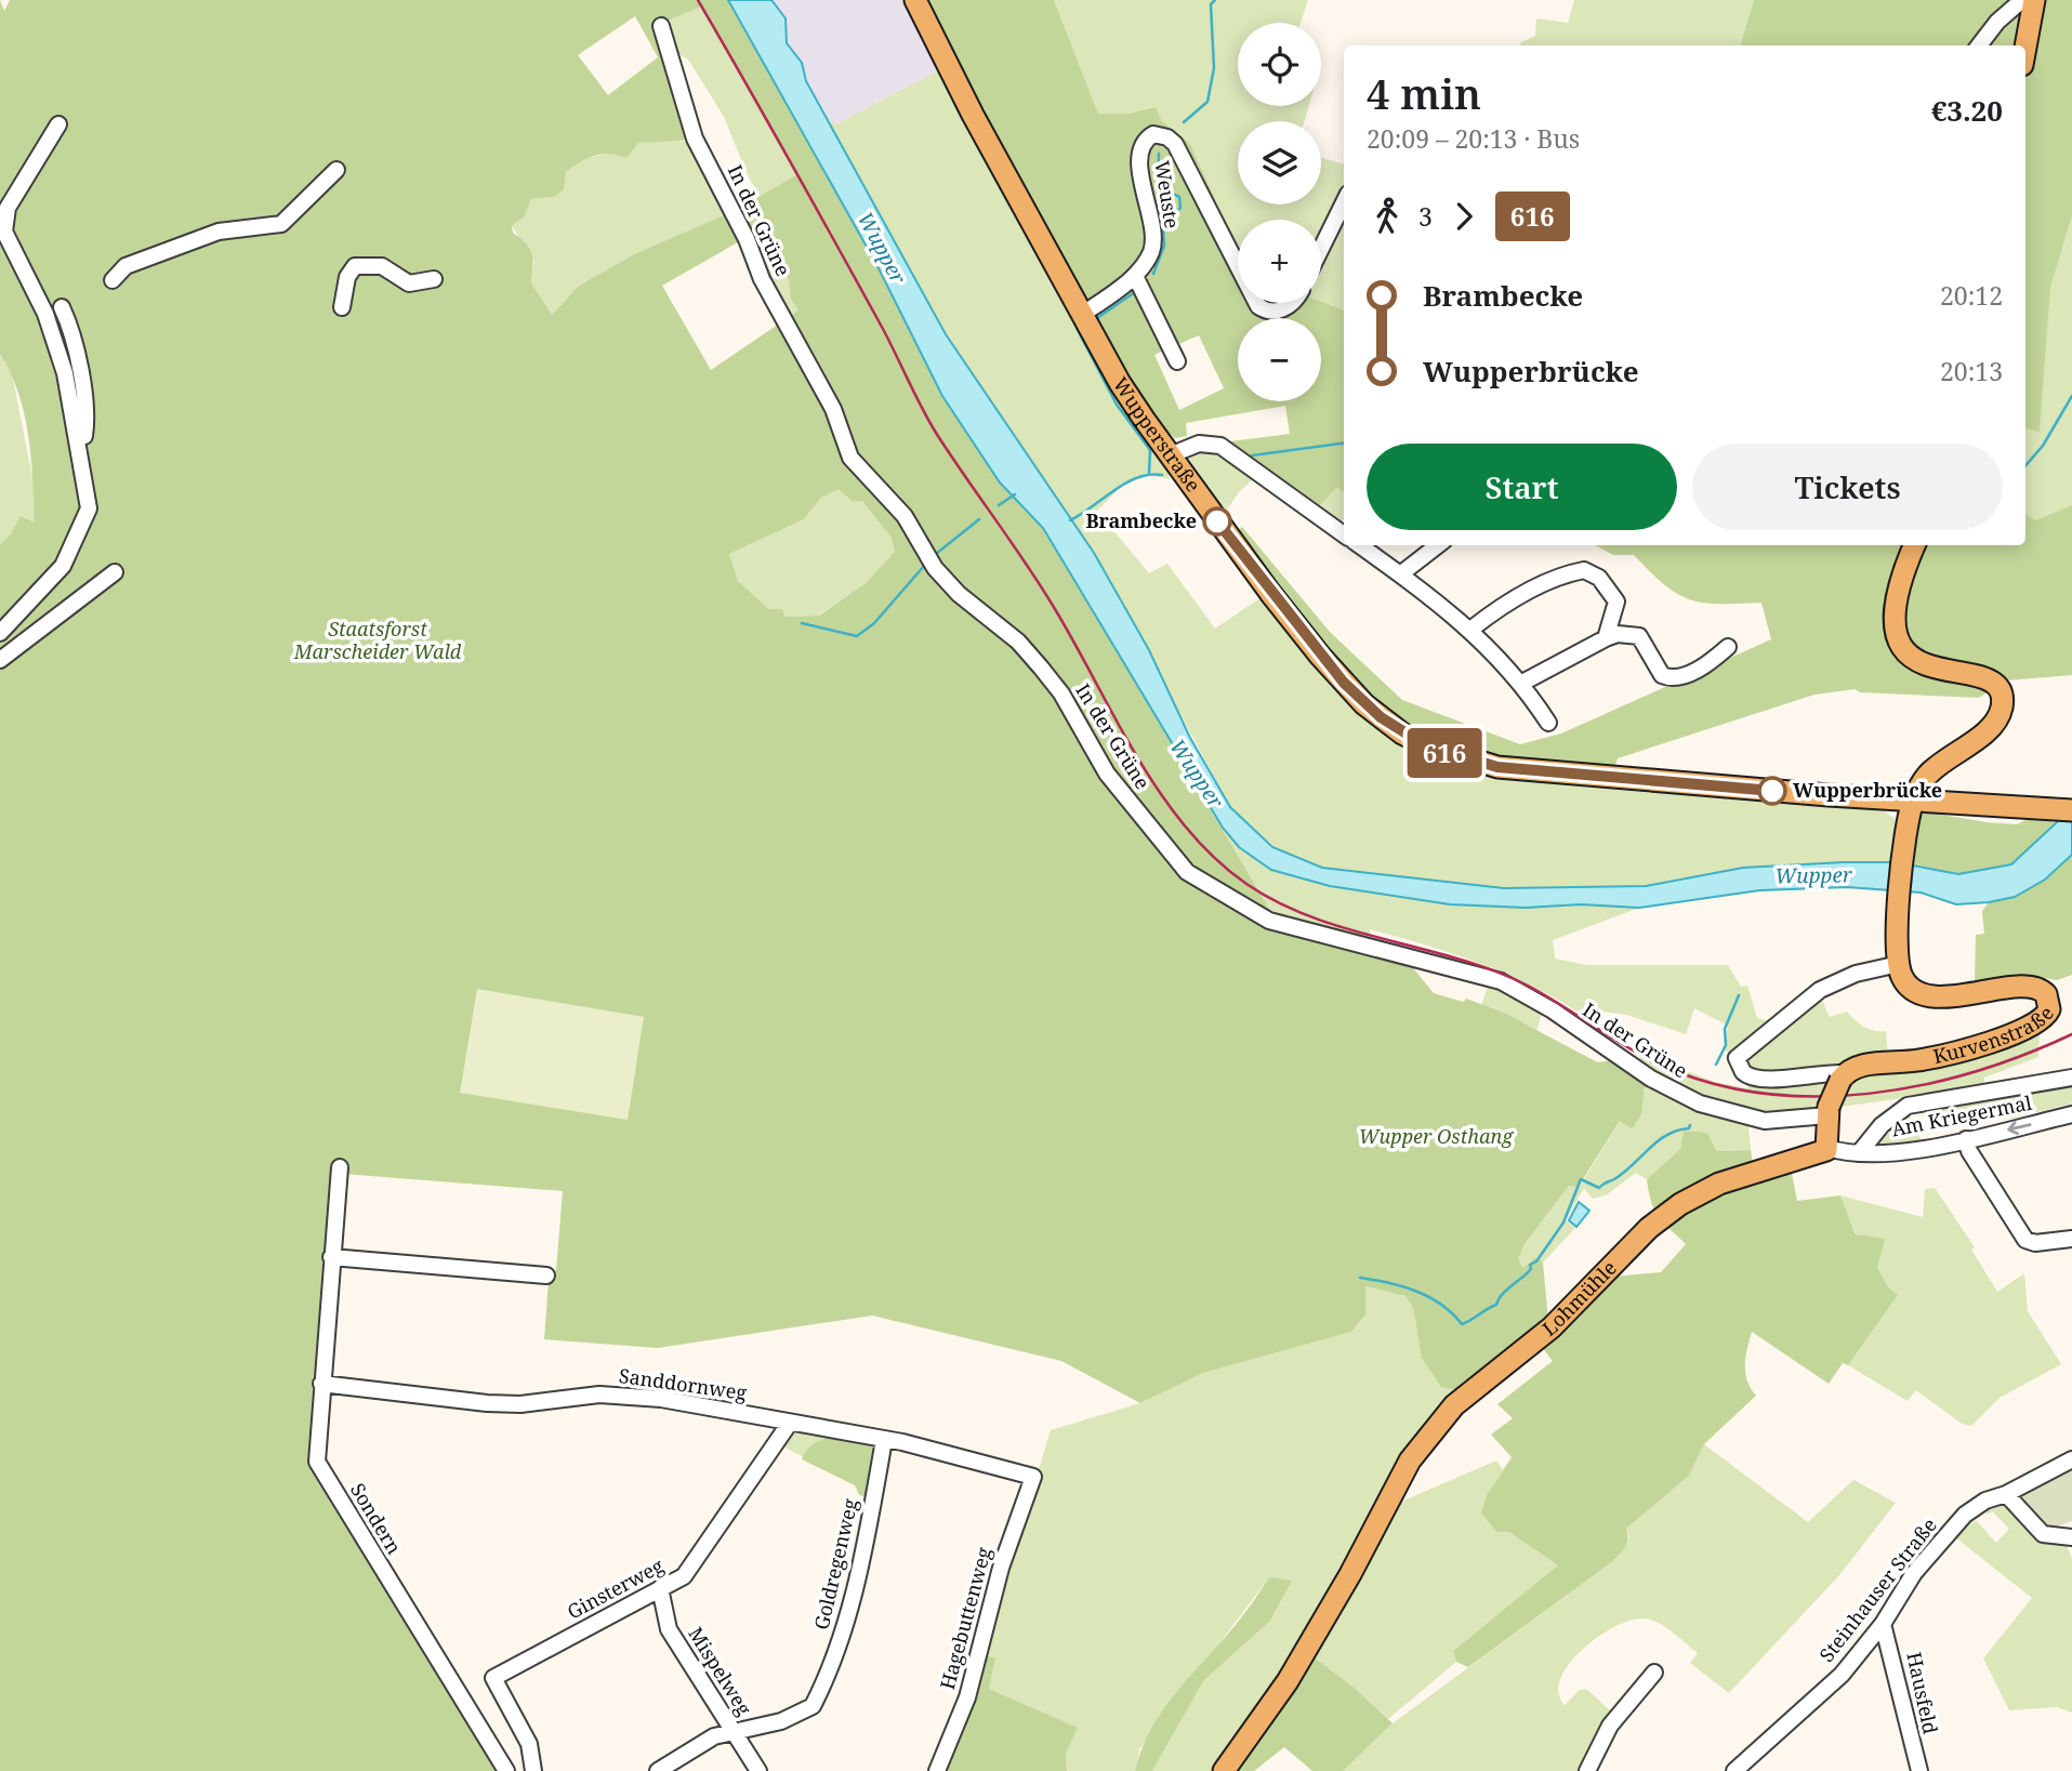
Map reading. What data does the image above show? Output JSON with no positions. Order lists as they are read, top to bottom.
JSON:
{
  "streets": {
    "main road": ["Wupperstraße", "Kurvenstraße", "Lohmühle"],
    "street": [
      "Weuste",
      "In der Grüne",
      "Am Kriegermal",
      "Sanddornweg",
      "Sondern",
      "Goldregenweg",
      "Ginsterweg",
      "Steinhauser Straße",
      "Hagebuttenweg",
      "Mispelweg",
      "Hausfeld"
    ]
  },
  "crossings": [
    ["Weuste", "Wupperstraße"],
    ["Am Kriegermal", "Lohmühle"],
    ["Sanddornweg", "Sondern"],
    ["Sanddornweg", "Goldregenweg"],
    ["Sanddornweg", "Ginsterweg"],
    ["Sanddornweg", "Hagebuttenweg"],
    ["Goldregenweg", "Mispelweg"],
    ["Ginsterweg", "Mispelweg"],
    ["Steinhauser Straße", "Hausfeld"]
  ],
  "water": ["Wupper"],
  "parks": ["Staatsforst Marscheider Wald", "Wupper Osthang"],
  "places": ["Brambecke", "Wupperbrücke"],
  "lines": ["bus line 616"],
  "page": {
    "on_map": "616",
    "map_buttons": ["+", "−"],
    "heading": ["4 min", "20:09 – 20:13 · Bus", "€3.20"],
    "legs": ["3", "616"],
    "list": [
      {
        "name": "Brambecke",
        "value": "20:12"
      },
      {
        "name": "Wupperbrücke",
        "value": "20:13"
      }
    ],
    "buttons": ["Start", "Tickets"]
  }
}
